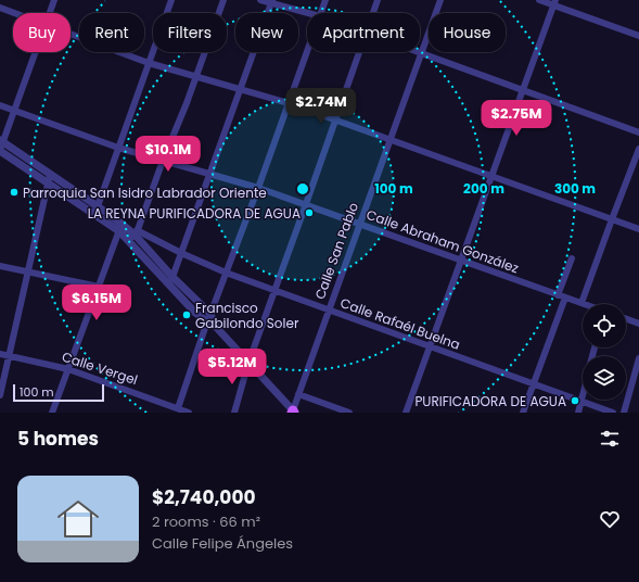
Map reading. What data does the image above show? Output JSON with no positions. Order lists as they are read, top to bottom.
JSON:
{
  "streets": {
    "street": [
      "Calle Abraham González",
      "Calle San Pablo",
      "Calle Rafaél Buelna",
      "Calle Vergel"
    ]
  },
  "crossings": [
    ["Calle Abraham González", "Calle San Pablo"],
    ["Calle San Pablo", "Calle Rafaél Buelna"]
  ],
  "places": [
    "Parroquia San Isidro Labrador Oriente",
    "LA REYNA PURIFICADORA DE AGUA",
    "Francisco Gabilondo Soler",
    "PURIFICADORA DE AGUA"
  ],
  "scale_bar": "100 m",
  "page": {
    "chip": [
      "Buy",
      "Rent",
      "Filters",
      "New",
      "Apartment",
      "House"
    ],
    "price": [
      "$2.74M",
      "$2.75M",
      "$10.1M",
      "$6.15M",
      "$5.12M"
    ],
    "scale": "100 m",
    "heading": "5 homes",
    "list": [
      {
        "name": "$2,740,000",
        "note": "2 rooms · 66 m² · Calle Felipe Ángeles"
      }
    ]
  },
  "rings": ["100 m", "200 m", "300 m"]
}
